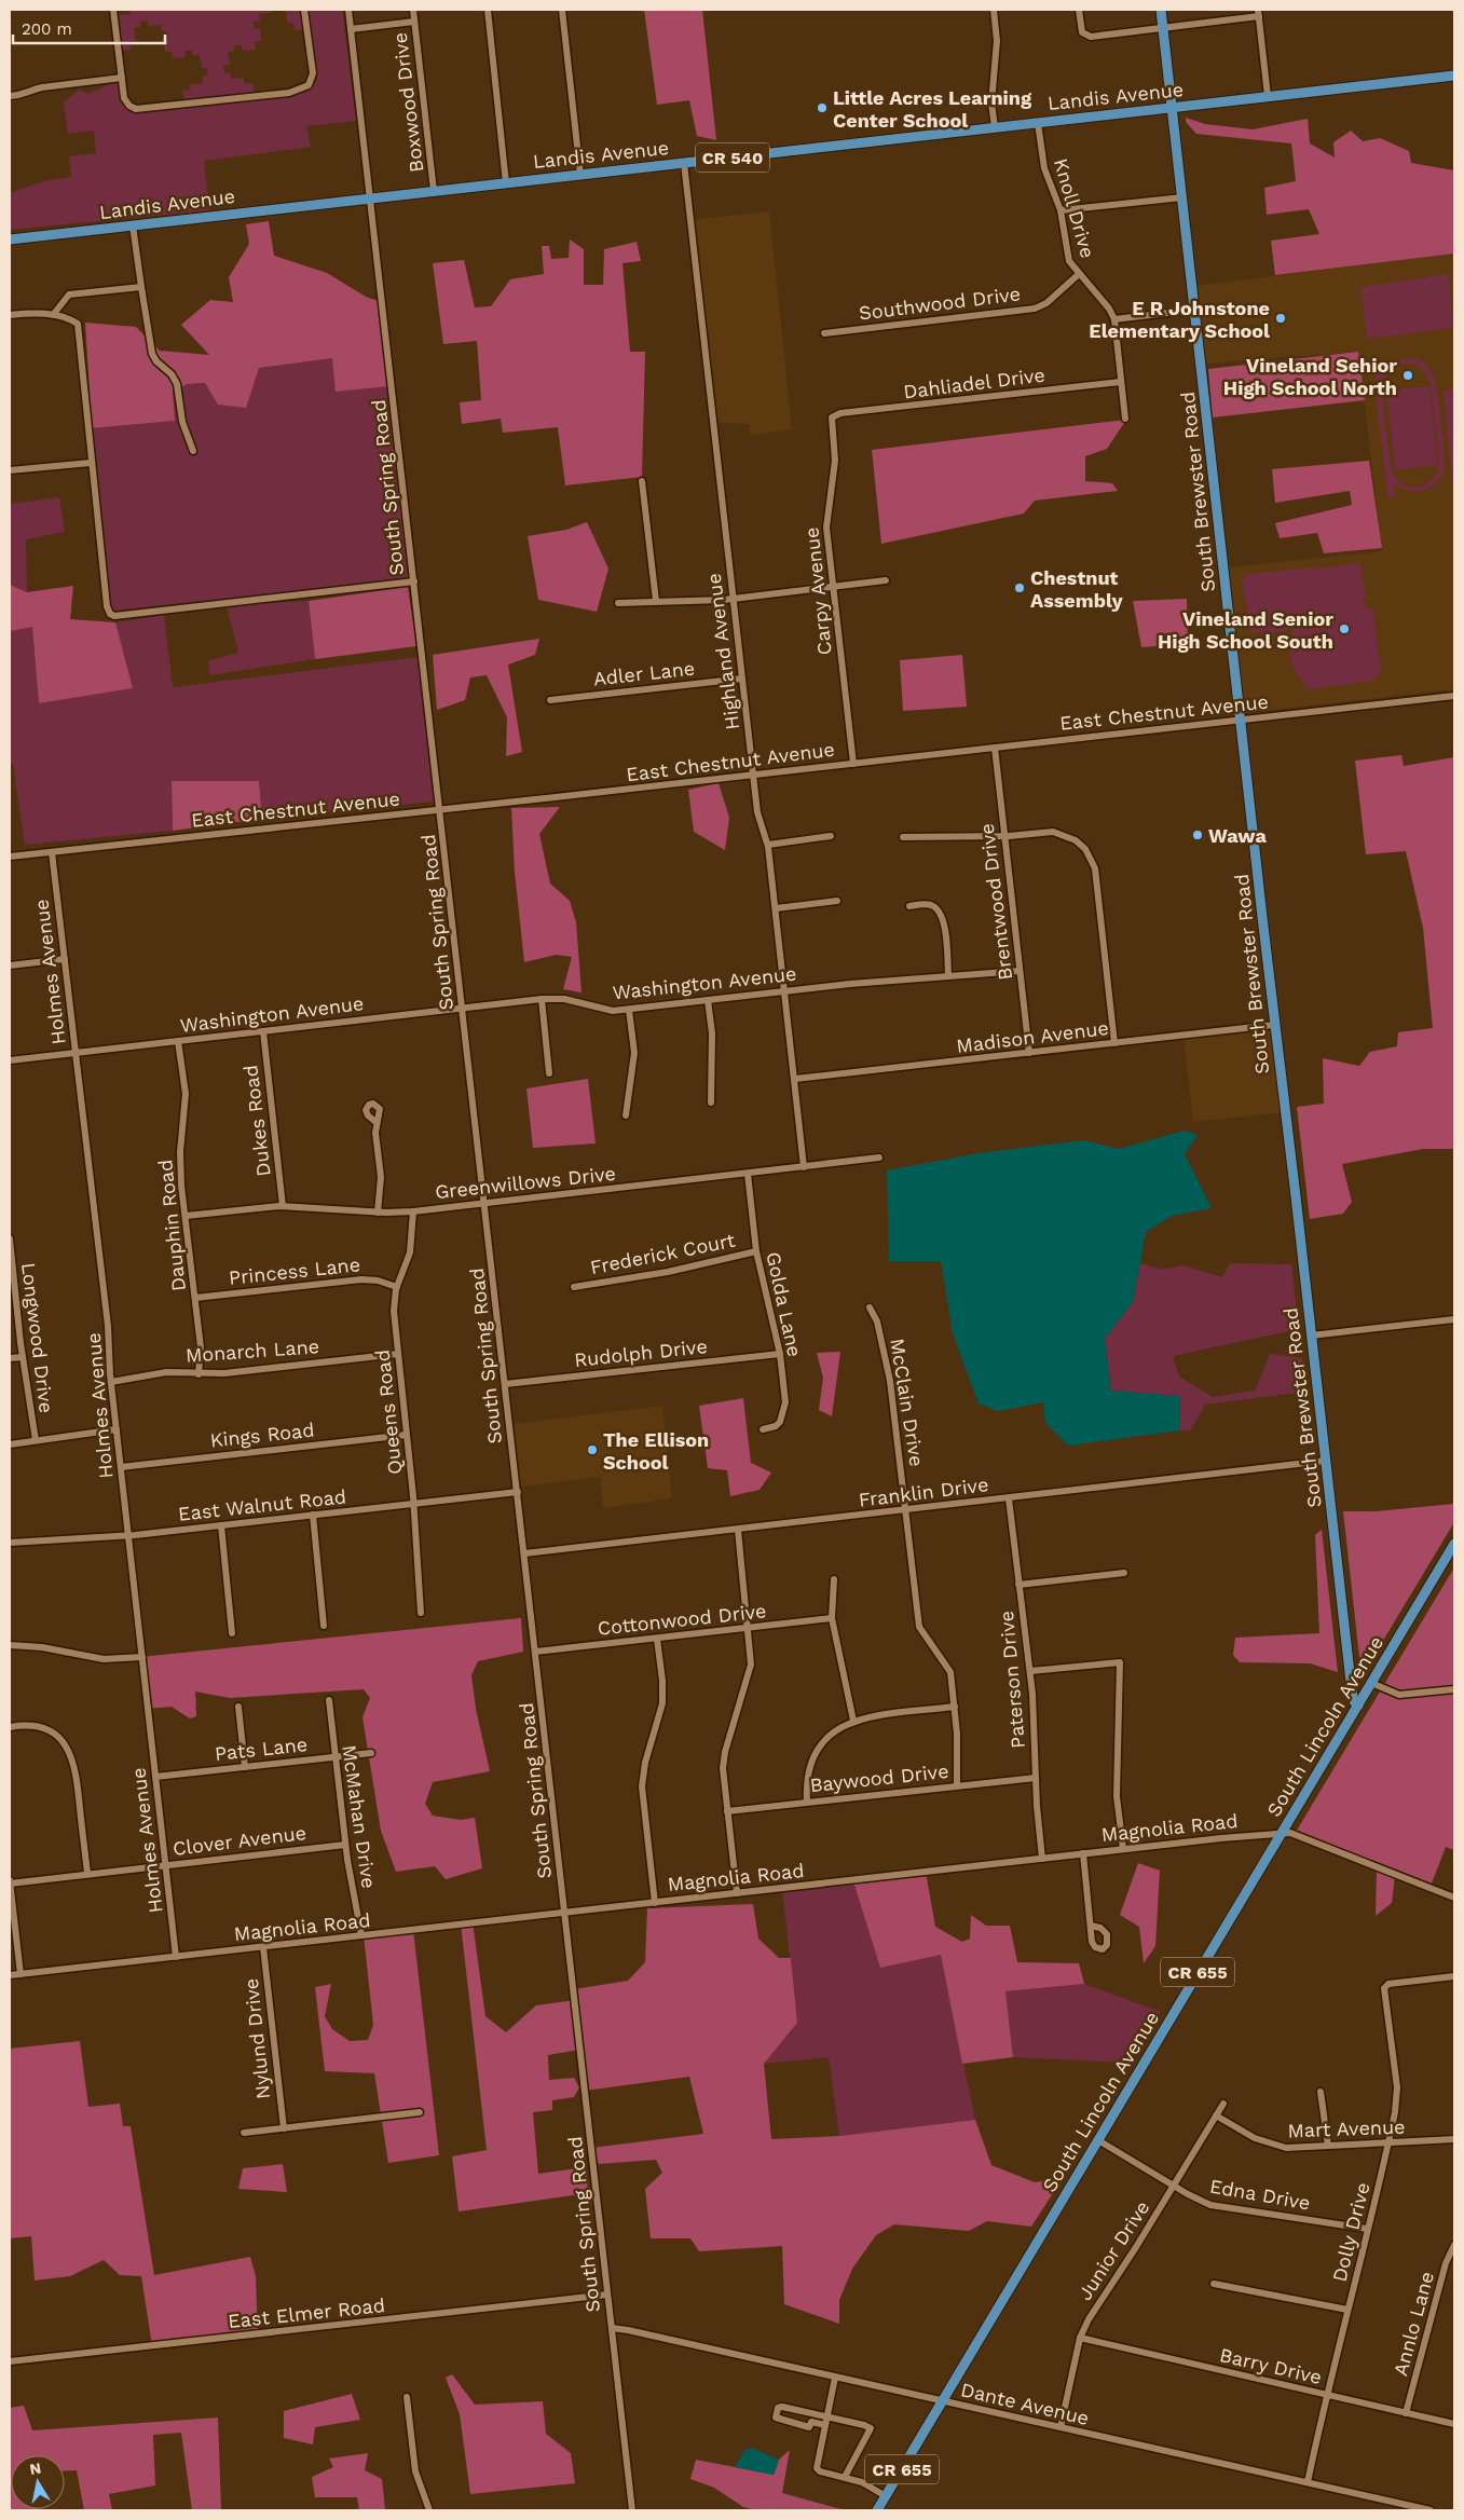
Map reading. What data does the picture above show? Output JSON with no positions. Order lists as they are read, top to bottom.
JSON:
{
  "streets": {
    "main road": [
      "Landis Avenue",
      "CR 540",
      "South Brewster Road",
      "South Lincoln Avenue",
      "CR 655"
    ],
    "street": [
      "Boxwood Drive",
      "Knoll Drive",
      "Southwood Drive",
      "Dahliadel Drive",
      "South Spring Road",
      "Carpy Avenue",
      "Highland Avenue",
      "Adler Lane",
      "East Chestnut Avenue",
      "Brentwood Drive",
      "Holmes Avenue",
      "Washington Avenue",
      "Madison Avenue",
      "Dukes Road",
      "Greenwillows Drive",
      "Dauphin Road",
      "Frederick Court",
      "Princess Lane",
      "Golda Lane",
      "Longwood Drive",
      "Monarch Lane",
      "Rudolph Drive",
      "McClain Drive",
      "Queens Road",
      "Kings Road",
      "Franklin Drive",
      "East Walnut Road",
      "Cottonwood Drive",
      "Paterson Drive",
      "Pats Lane",
      "Baywood Drive",
      "McMahan Drive",
      "Magnolia Road",
      "Clover Avenue",
      "Nylund Drive",
      "Mart Avenue",
      "Edna Drive",
      "Dolly Drive",
      "Junior Drive",
      "East Elmer Road",
      "Annlo Lane",
      "Barry Drive",
      "Dante Avenue"
    ]
  },
  "crossings": [
    ["Landis Avenue", "Boxwood Drive"],
    ["Landis Avenue", "Knoll Drive"],
    ["Landis Avenue", "South Spring Road"],
    ["Landis Avenue", "South Brewster Road"],
    ["Landis Avenue", "Highland Avenue"],
    ["Knoll Drive", "Southwood Drive"],
    ["Knoll Drive", "Dahliadel Drive"],
    ["Dahliadel Drive", "Carpy Avenue"],
    ["South Spring Road", "East Chestnut Avenue"],
    ["South Spring Road", "Washington Avenue"],
    ["South Spring Road", "Greenwillows Drive"],
    ["South Spring Road", "Rudolph Drive"],
    ["South Spring Road", "Franklin Drive"],
    ["South Spring Road", "East Walnut Road"],
    ["South Spring Road", "Cottonwood Drive"],
    ["South Spring Road", "Magnolia Road"],
    ["South Spring Road", "East Elmer Road"],
    ["South Spring Road", "Dante Avenue"],
    ["South Brewster Road", "East Chestnut Avenue"],
    ["South Brewster Road", "Madison Avenue"],
    ["South Brewster Road", "Franklin Drive"],
    ["South Brewster Road", "South Lincoln Avenue"],
    ["Carpy Avenue", "East Chestnut Avenue"],
    ["Highland Avenue", "Adler Lane"],
    ["Highland Avenue", "East Chestnut Avenue"],
    ["Highland Avenue", "Washington Avenue"],
    ["Highland Avenue", "Madison Avenue"],
    ["Highland Avenue", "Greenwillows Drive"],
    ["East Chestnut Avenue", "Brentwood Drive"],
    ["East Chestnut Avenue", "Holmes Avenue"],
    ["Brentwood Drive", "Washington Avenue"],
    ["Brentwood Drive", "Madison Avenue"],
    ["Holmes Avenue", "Washington Avenue"],
    ["Holmes Avenue", "Monarch Lane"],
    ["Holmes Avenue", "Kings Road"],
    ["Holmes Avenue", "East Walnut Road"],
    ["Holmes Avenue", "Pats Lane"],
    ["Holmes Avenue", "Magnolia Road"],
    ["Holmes Avenue", "Clover Avenue"],
    ["Washington Avenue", "Dukes Road"],
    ["Washington Avenue", "Dauphin Road"],
    ["Dukes Road", "Greenwillows Drive"],
    ["Greenwillows Drive", "Dauphin Road"],
    ["Greenwillows Drive", "Golda Lane"],
    ["Greenwillows Drive", "Queens Road"],
    ["Dauphin Road", "Princess Lane"],
    ["Dauphin Road", "Monarch Lane"],
    ["Frederick Court", "Golda Lane"],
    ["Princess Lane", "Queens Road"],
    ["Golda Lane", "Rudolph Drive"],
    ["Monarch Lane", "Queens Road"],
    ["McClain Drive", "Franklin Drive"],
    ["McClain Drive", "Baywood Drive"],
    ["Queens Road", "Kings Road"],
    ["Queens Road", "East Walnut Road"],
    ["Franklin Drive", "Paterson Drive"],
    ["Paterson Drive", "Baywood Drive"],
    ["Paterson Drive", "Magnolia Road"],
    ["South Lincoln Avenue", "Magnolia Road"],
    ["South Lincoln Avenue", "Edna Drive"],
    ["South Lincoln Avenue", "Dante Avenue"],
    ["Pats Lane", "McMahan Drive"],
    ["McMahan Drive", "Magnolia Road"],
    ["McMahan Drive", "Clover Avenue"],
    ["Magnolia Road", "Nylund Drive"],
    ["Mart Avenue", "Dolly Drive"],
    ["Mart Avenue", "Junior Drive"],
    ["Edna Drive", "Dolly Drive"],
    ["Edna Drive", "Junior Drive"],
    ["Dolly Drive", "Barry Drive"],
    ["Dolly Drive", "Dante Avenue"],
    ["Junior Drive", "Barry Drive"],
    ["Junior Drive", "Dante Avenue"],
    ["Annlo Lane", "Barry Drive"]
  ],
  "places": [
    "Little Acres Learning Center School",
    "E R Johnstone Elementary School",
    "Vineland Sehior High School North",
    "Chestnut Assembly",
    "Vineland Senior High School South",
    "Wawa",
    "The Ellison School"
  ],
  "scale_bar": "200 m",
  "north": "top"
}
